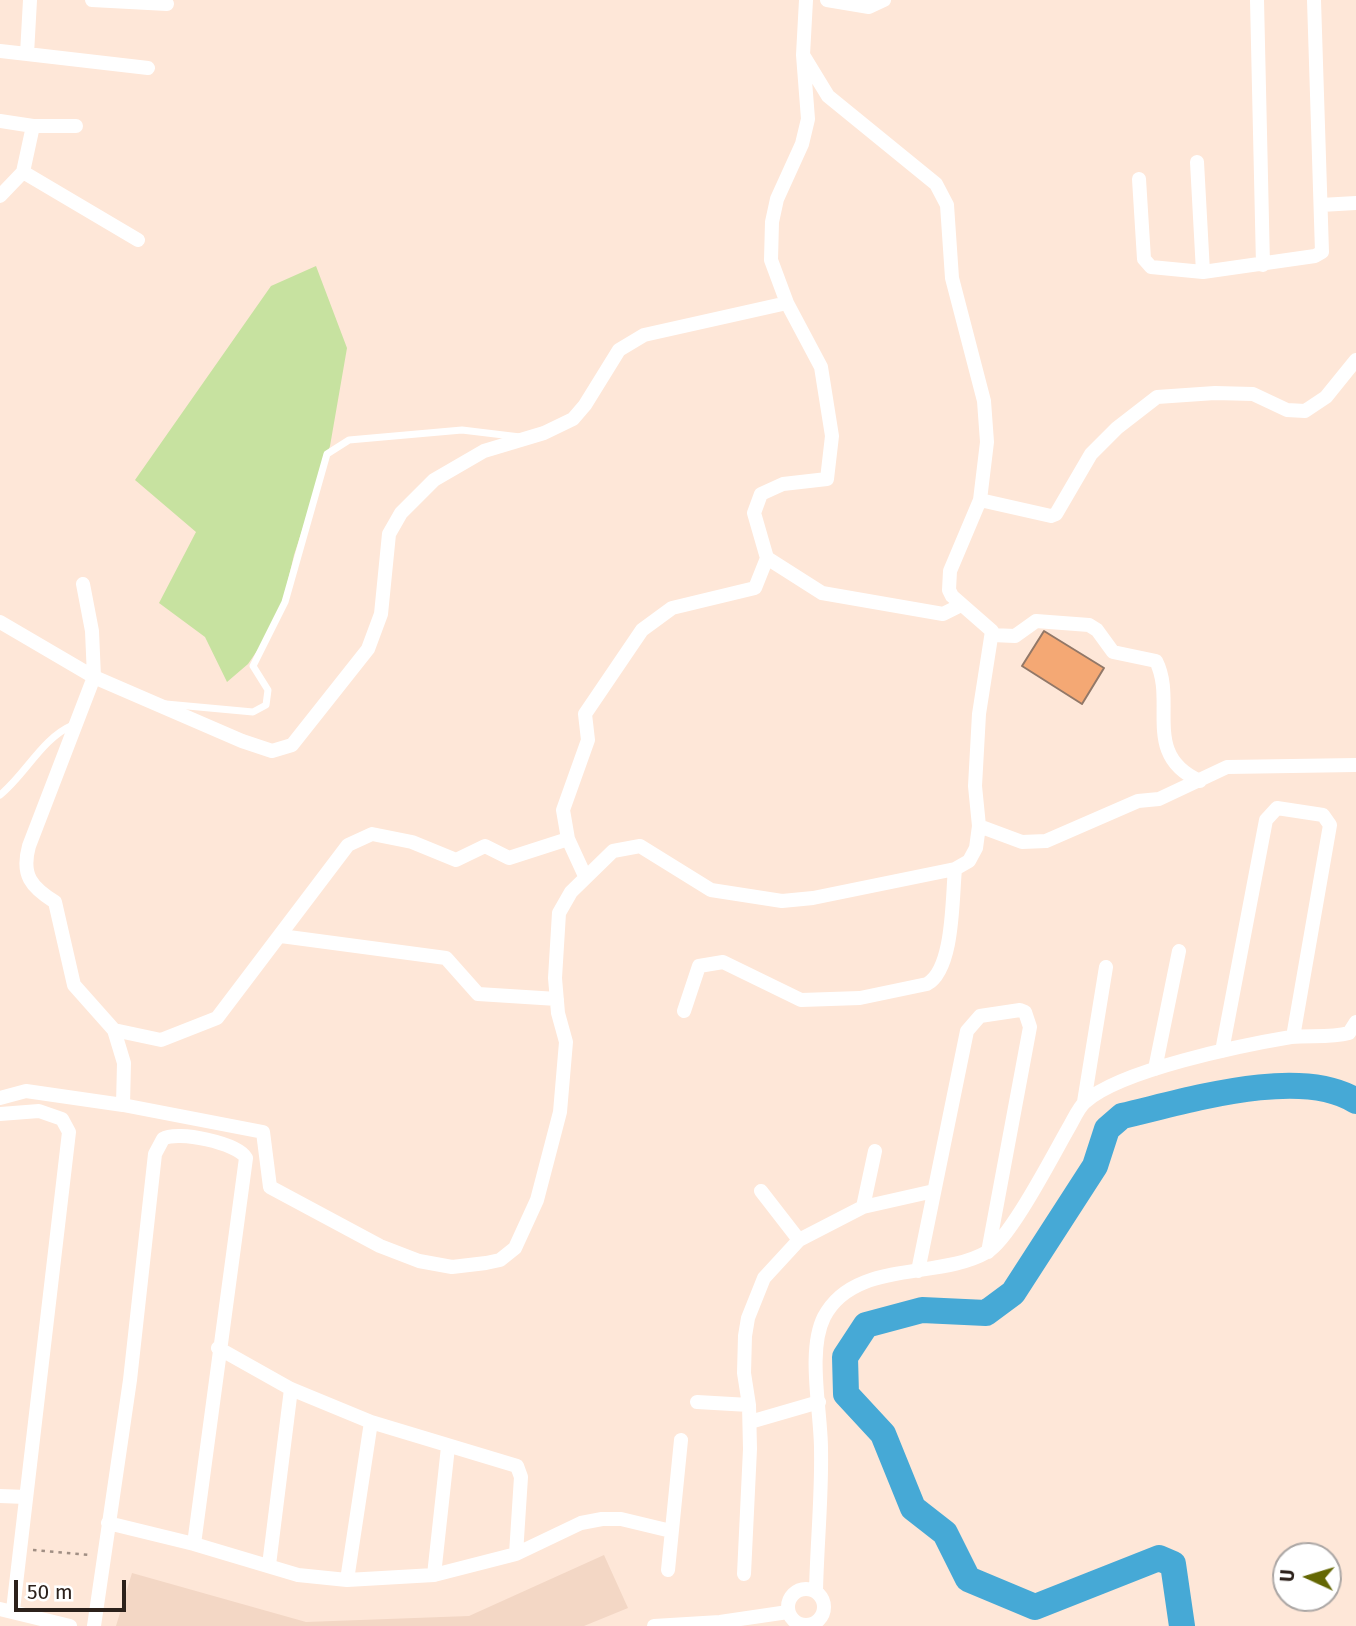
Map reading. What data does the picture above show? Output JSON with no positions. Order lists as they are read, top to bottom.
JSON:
{
  "scale_bar": "50 m",
  "north": "left"
}
